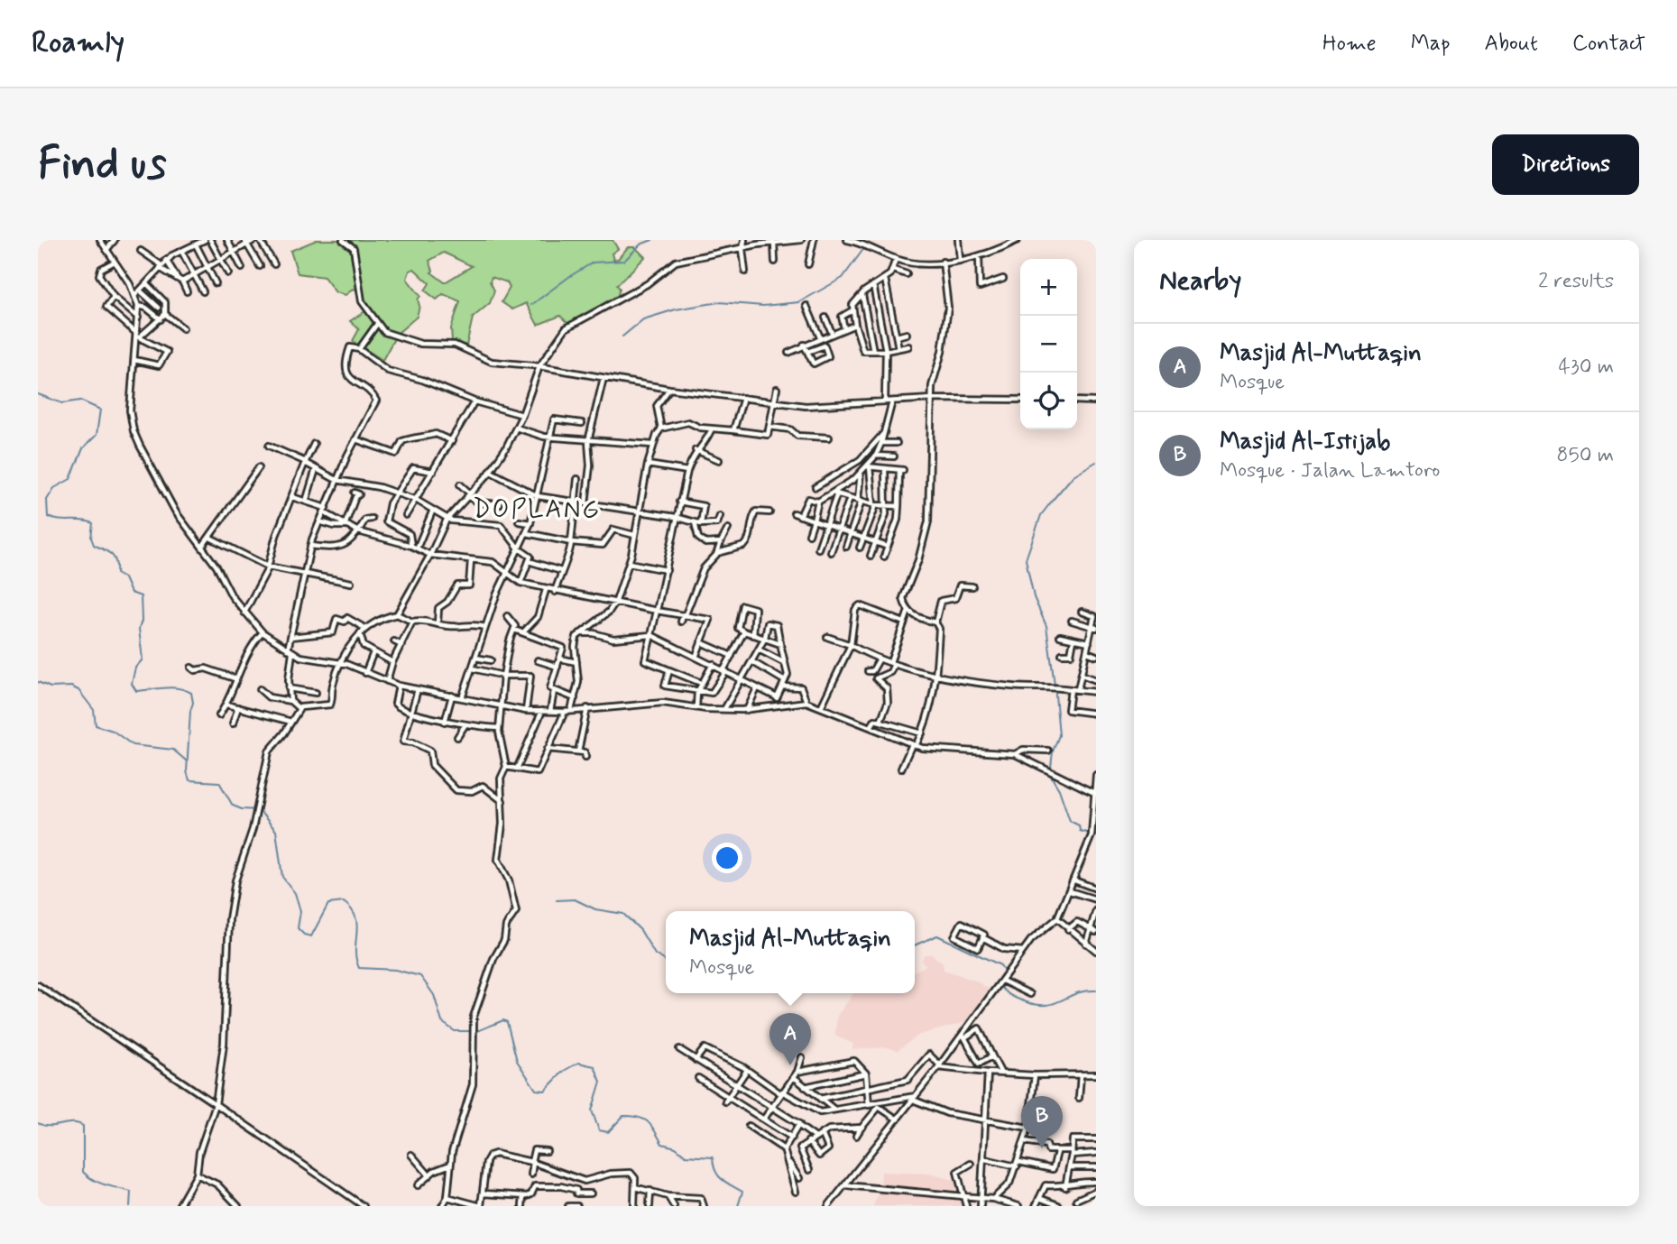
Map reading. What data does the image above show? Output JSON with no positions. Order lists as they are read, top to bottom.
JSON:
{
  "districts": ["DOPLANG"],
  "page": {
    "header": "Roamly",
    "nav": [
      "Home",
      "Map",
      "About",
      "Contact"
    ],
    "buttons": "Directions",
    "title": "Find us",
    "heading": ["Nearby", "2 results"],
    "map_buttons": ["+", "−"],
    "list": [
      {
        "mark": "A",
        "name": "Masjid Al-Muttaqin",
        "note": "Mosque",
        "value": "430 m"
      },
      {
        "mark": "B",
        "name": "Masjid Al-Istijab",
        "note": "Mosque · Jalan Lamtoro",
        "value": "850 m"
      }
    ],
    "popup": ["Masjid Al-Muttaqin", "Mosque"],
    "pins": ["A", "B"]
  }
}
